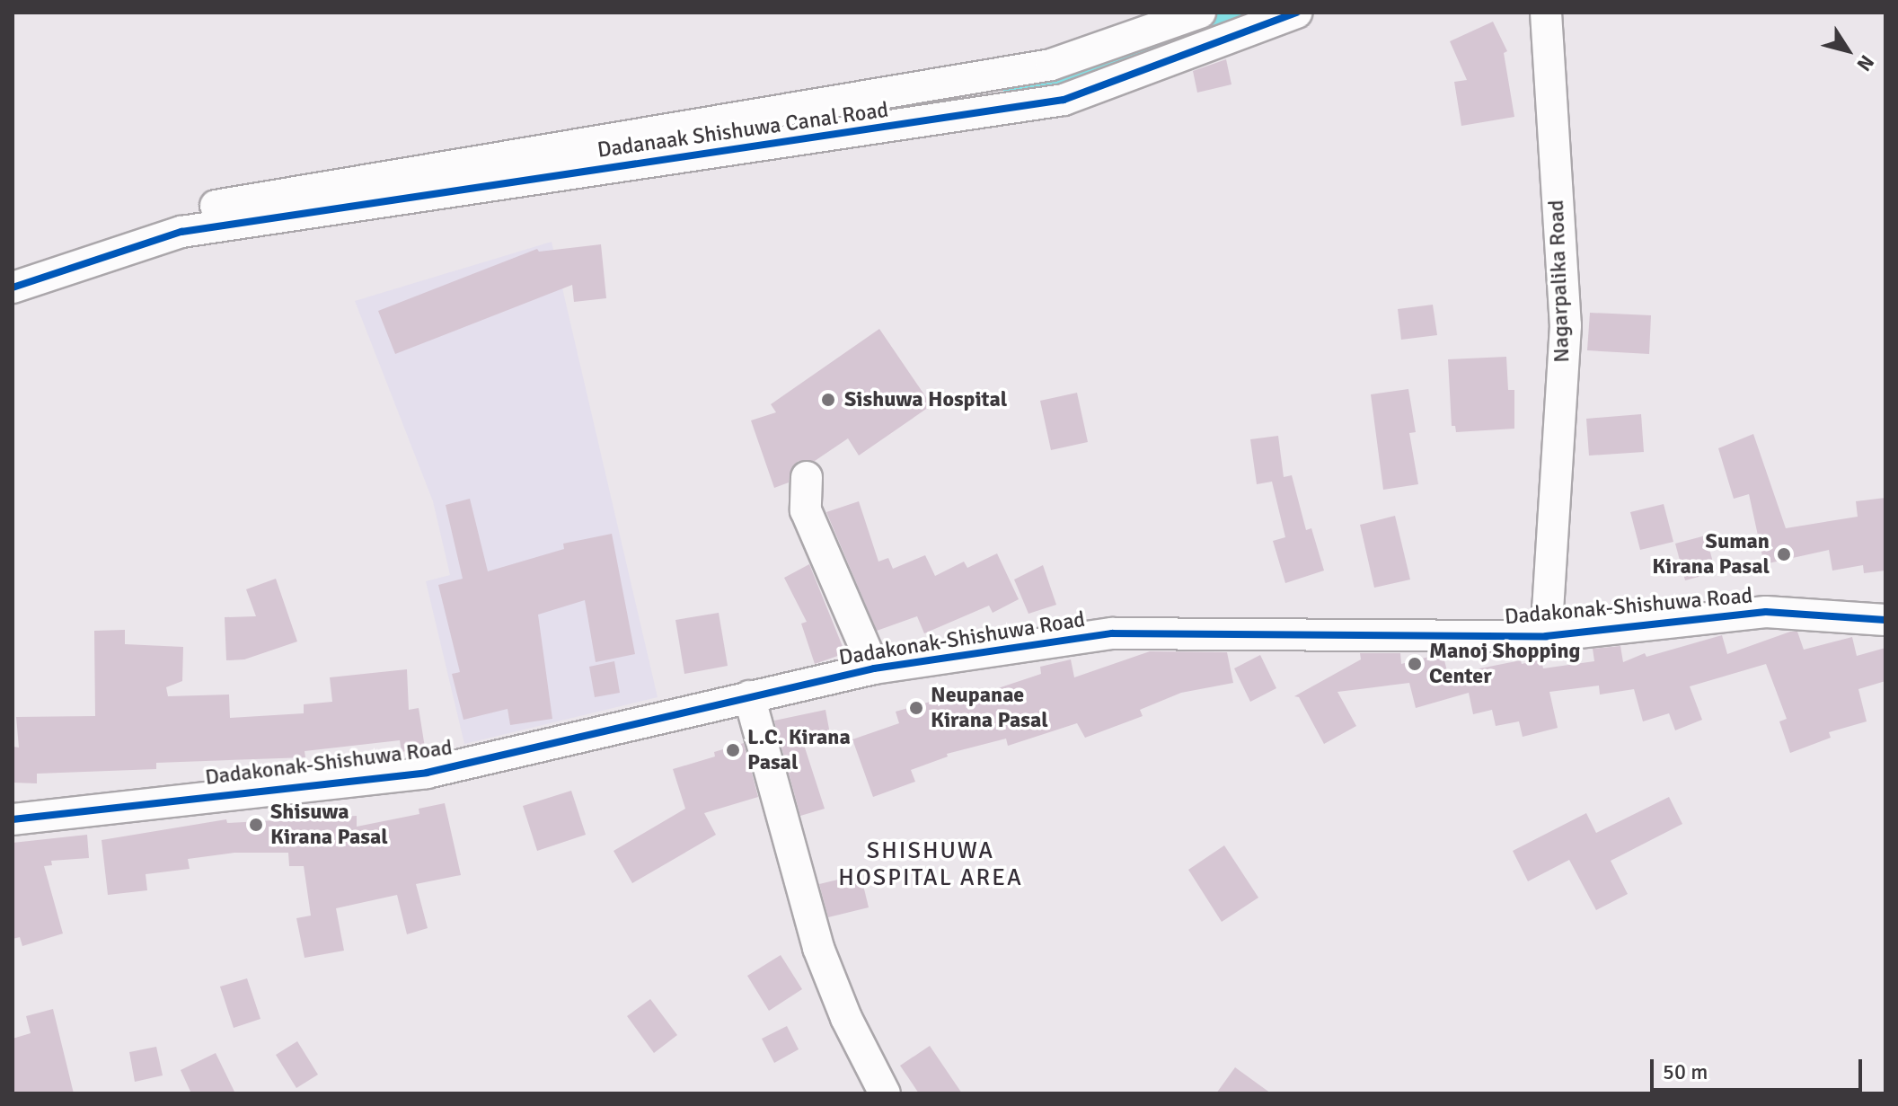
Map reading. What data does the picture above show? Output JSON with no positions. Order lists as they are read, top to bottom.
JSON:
{
  "streets": {
    "street": ["Dadanaak Shishuwa Canal Road", "Nagarpalika Road", "Dadakonak-Shishuwa Road"]
  },
  "crossings": [
    ["Nagarpalika Road", "Dadakonak-Shishuwa Road"]
  ],
  "districts": ["SHISHUWA HOSPITAL AREA"],
  "places": [
    "Sishuwa Hospital",
    "Suman Kirana Pasal",
    "Manoj Shopping Center",
    "Neupanae Kirana Pasal",
    "L.C. Kirana Pasal",
    "Shisuwa Kirana Pasal"
  ],
  "scale_bar": "50 m",
  "north": "bottom right"
}
